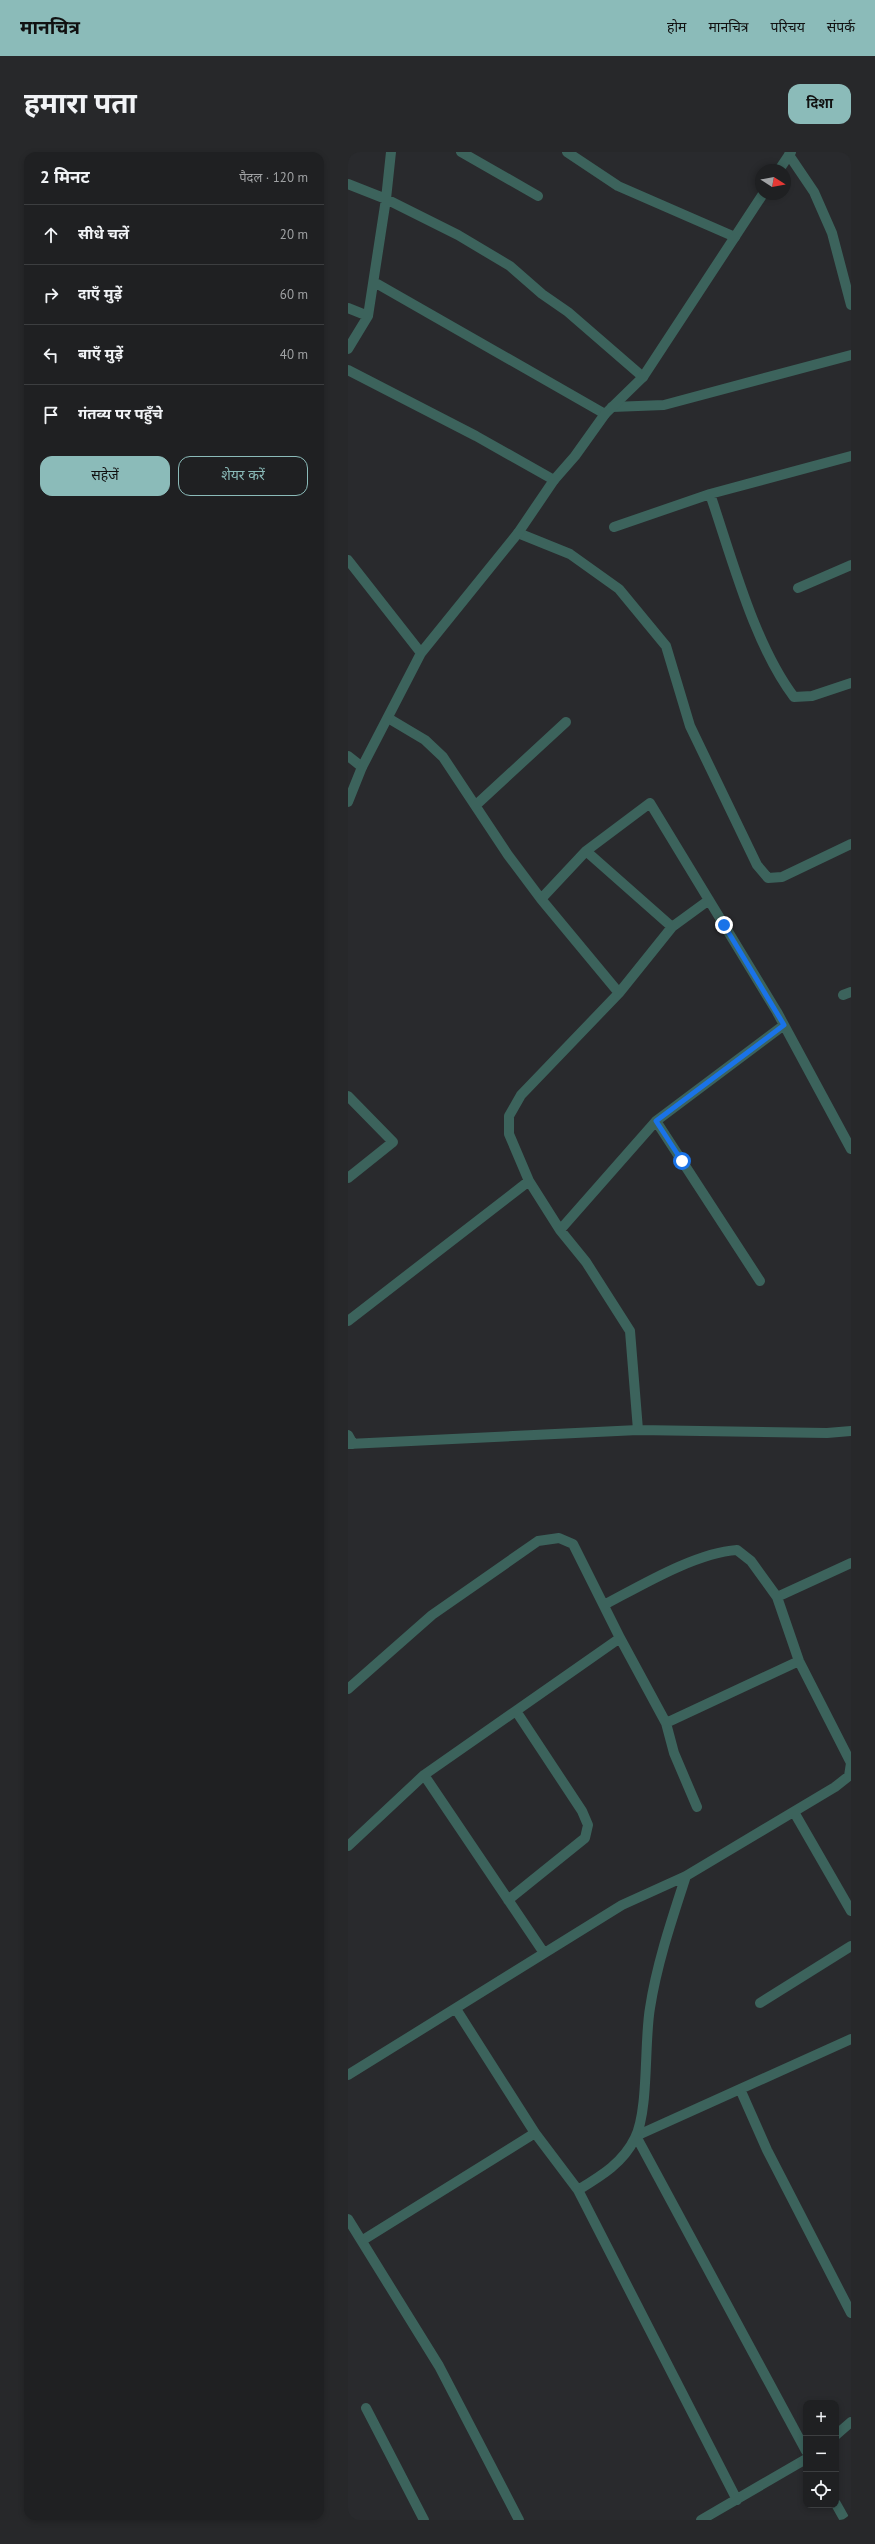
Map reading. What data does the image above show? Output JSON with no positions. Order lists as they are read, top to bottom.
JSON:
{
  "north": "right",
  "page": {
    "header": "मानचित्र",
    "nav": [
      "होम",
      "मानचित्र",
      "परिचय",
      "संपर्क"
    ],
    "title": "हमारा पता",
    "buttons": [
      "दिशा",
      ["सहेजें", "शेयर करें"]
    ],
    "heading": ["2 मिनट", "पैदल · 120 m"],
    "list": [
      ["सीधे चलें", "20 m"],
      ["दाएँ मुड़ें", "60 m"],
      ["बाएँ मुड़ें", "40 m"],
      "गंतव्य पर पहुँचे"
    ],
    "map_buttons": ["+", "−"]
  }
}
